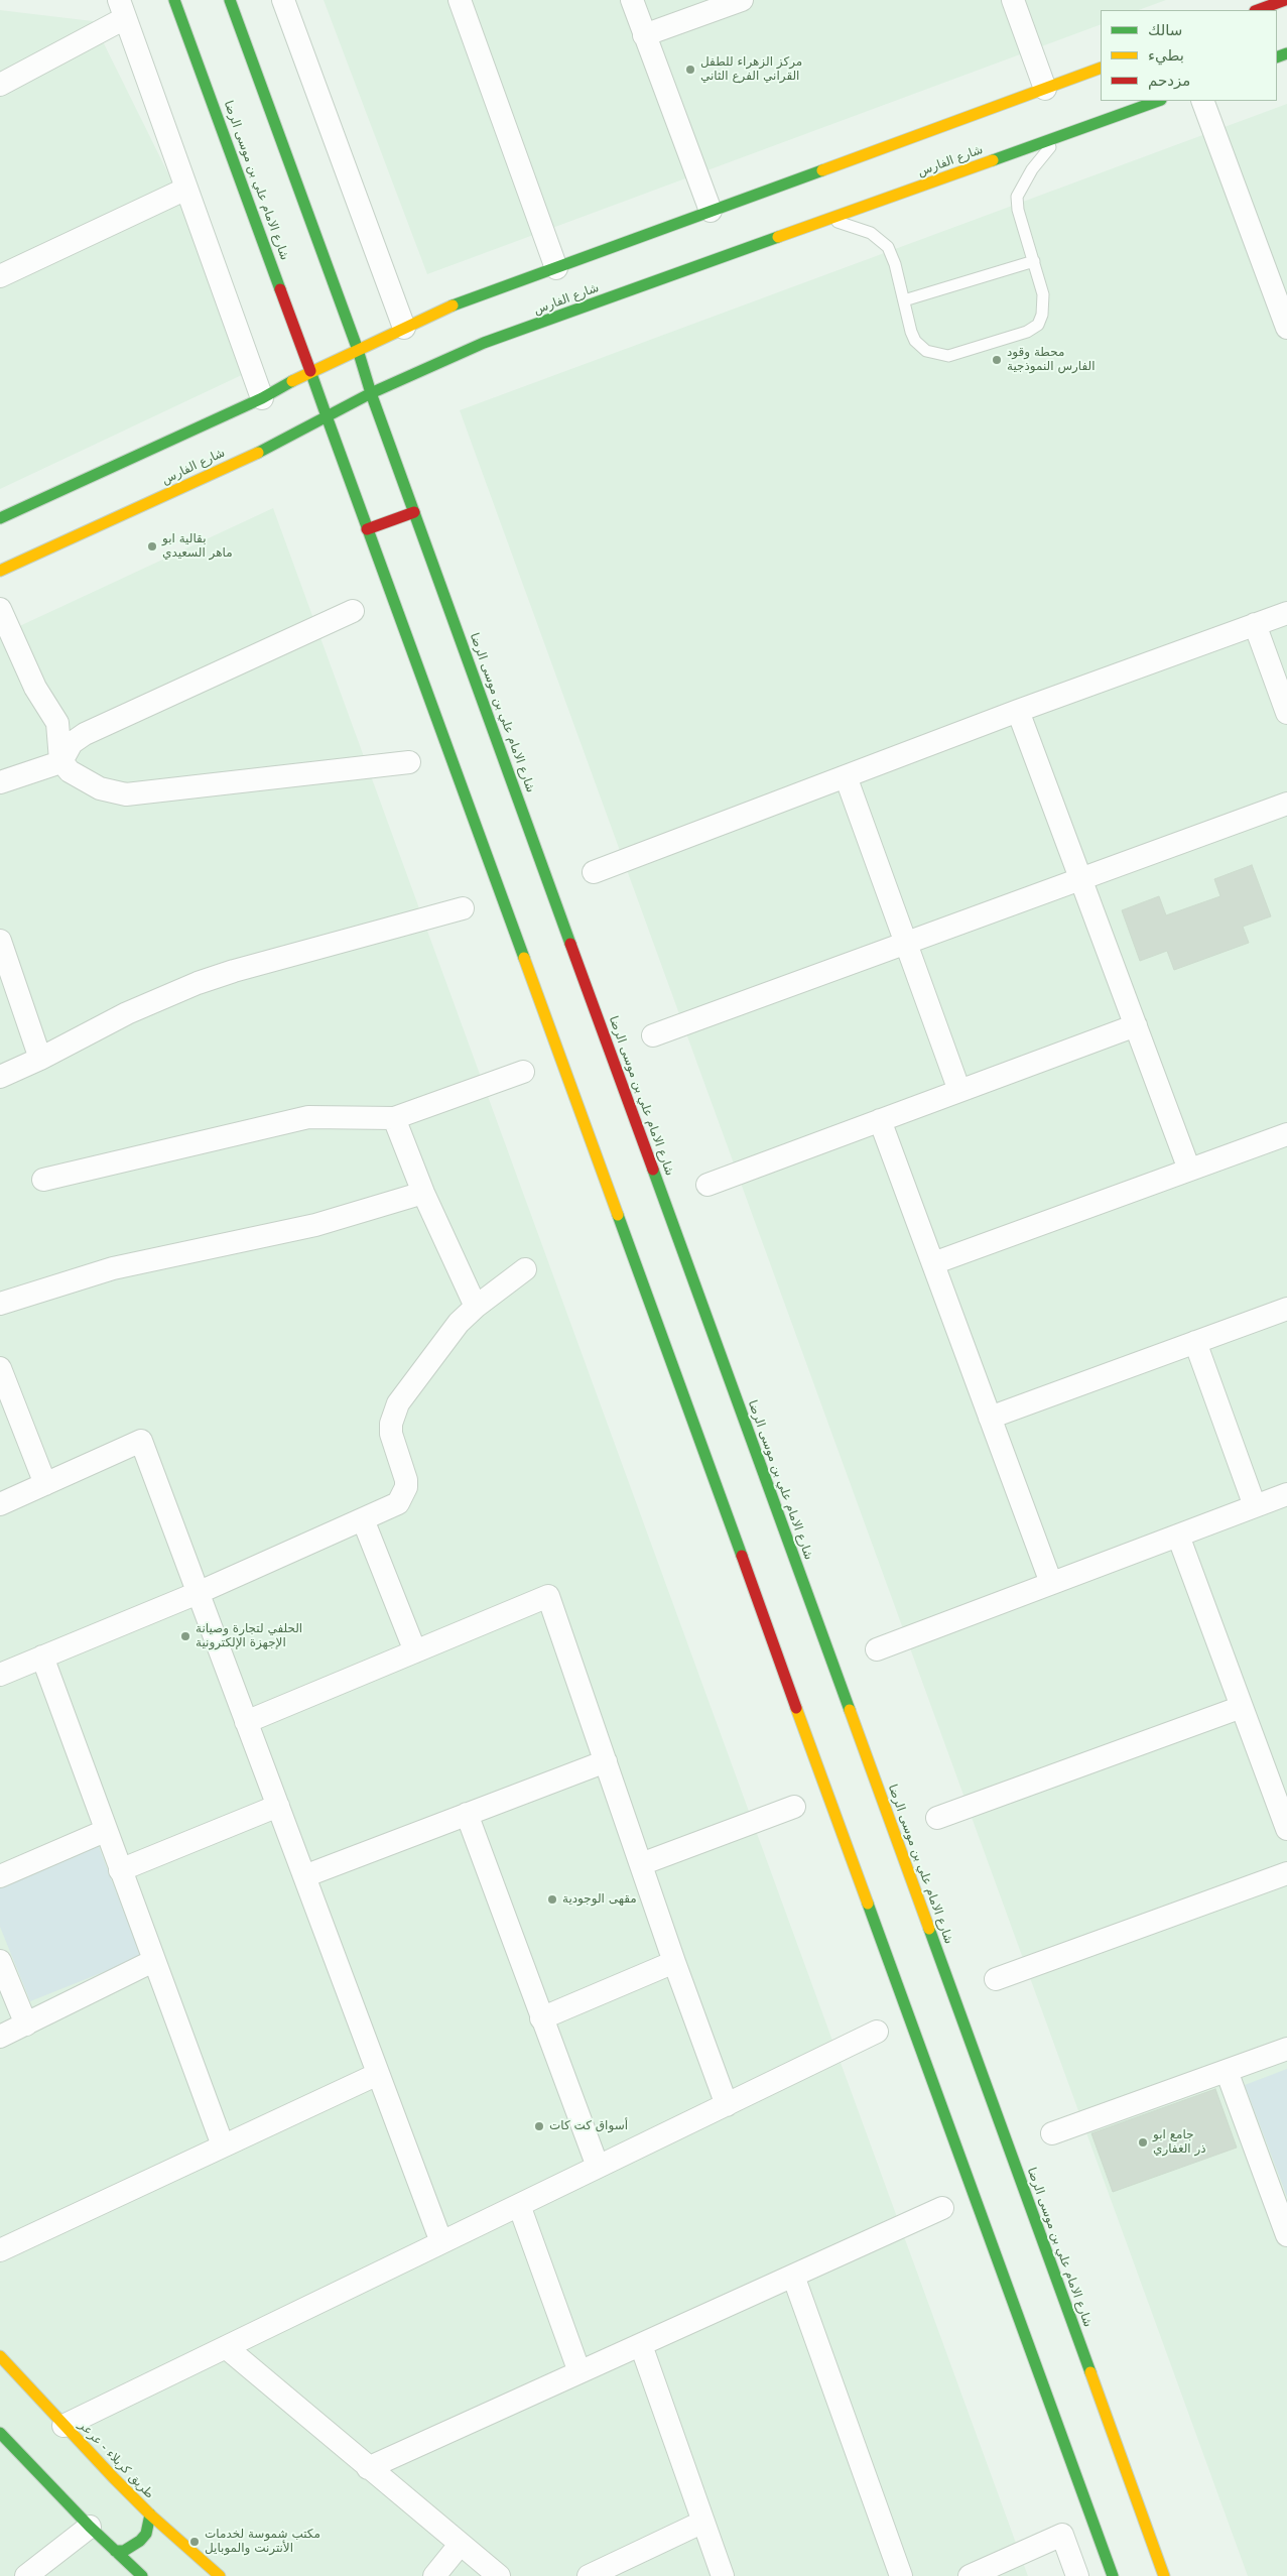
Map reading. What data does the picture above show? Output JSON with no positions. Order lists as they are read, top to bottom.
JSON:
{
  "streets": {
    "main road": ["شارع الفارس", "شارع الامام علي بن موسى الرضا", "طريق كربلاء - عرعر"]
  },
  "crossings": [
    ["شارع الفارس", "شارع الامام علي بن موسى الرضا"]
  ],
  "places": [
    "مركز الزهراء للطفل القراني الفرع الثاني",
    "محطة وقود الفارس النموذجية",
    "بقالية ابو ماهر السعيدي",
    "الحلفي لتجارة وصيانة الإجهزة الإلكترونية",
    "مقهى الوجودية",
    "أسواق كت كات",
    "جامع ابو ذر الغفاري",
    "مكتب شموسة لخدمات الأنترنت والموبايل"
  ],
  "legend": ["سالك", "بطيء", "مزدحم"]
}
